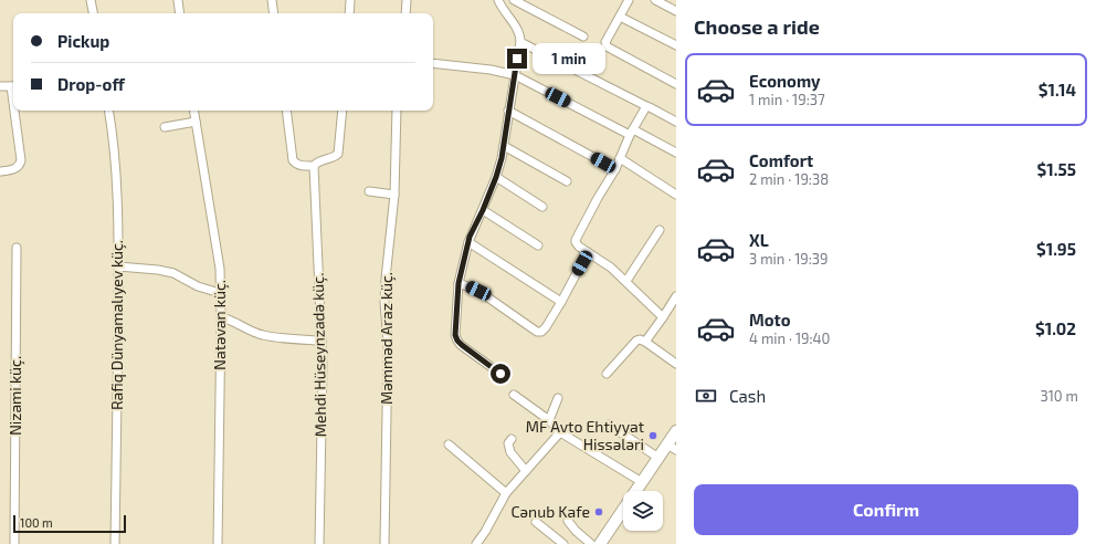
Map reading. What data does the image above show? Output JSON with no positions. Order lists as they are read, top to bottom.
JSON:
{
  "streets": {
    "street": [
      "Rafiq Dünyamalıyev küç.",
      "Natəvan küç.",
      "Məmməd Araz küç.",
      "Mehdi Hüseynzadə küç.",
      "Nizami küç."
    ]
  },
  "places": ["MF Avto Ehtiyyat Hissələri", "Cənub Kafe"],
  "scale_bar": "100 m",
  "page": {
    "heading": "Choose a ride",
    "banner": ["Pickup", "Drop-off"],
    "bubble": "1 min",
    "list": [
      {
        "name": "Economy",
        "note": "1 min · 19:37",
        "value": "$1.14"
      },
      {
        "name": "Comfort",
        "note": "2 min · 19:38",
        "value": "$1.55"
      },
      {
        "name": "XL",
        "note": "3 min · 19:39",
        "value": "$1.95"
      },
      {
        "name": "Moto",
        "note": "4 min · 19:40",
        "value": "$1.02"
      }
    ],
    "pay": ["Cash", "310 m"],
    "buttons": "Confirm",
    "scale": "100 m"
  }
}
